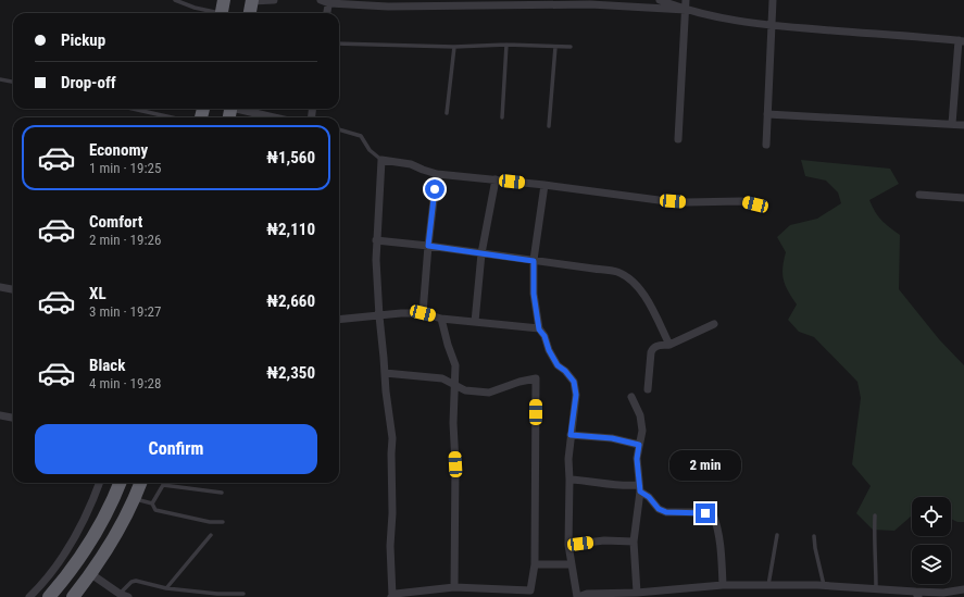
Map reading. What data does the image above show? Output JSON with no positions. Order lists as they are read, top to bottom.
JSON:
{
  "page": {
    "banner": ["Pickup", "Drop-off"],
    "list": [
      {
        "name": "Economy",
        "note": "1 min · 19:25",
        "value": "₦1,560"
      },
      {
        "name": "Comfort",
        "note": "2 min · 19:26",
        "value": "₦2,110"
      },
      {
        "name": "XL",
        "note": "3 min · 19:27",
        "value": "₦2,660"
      },
      {
        "name": "Black",
        "note": "4 min · 19:28",
        "value": "₦2,350"
      }
    ],
    "buttons": "Confirm",
    "bubble": "2 min"
  }
}
